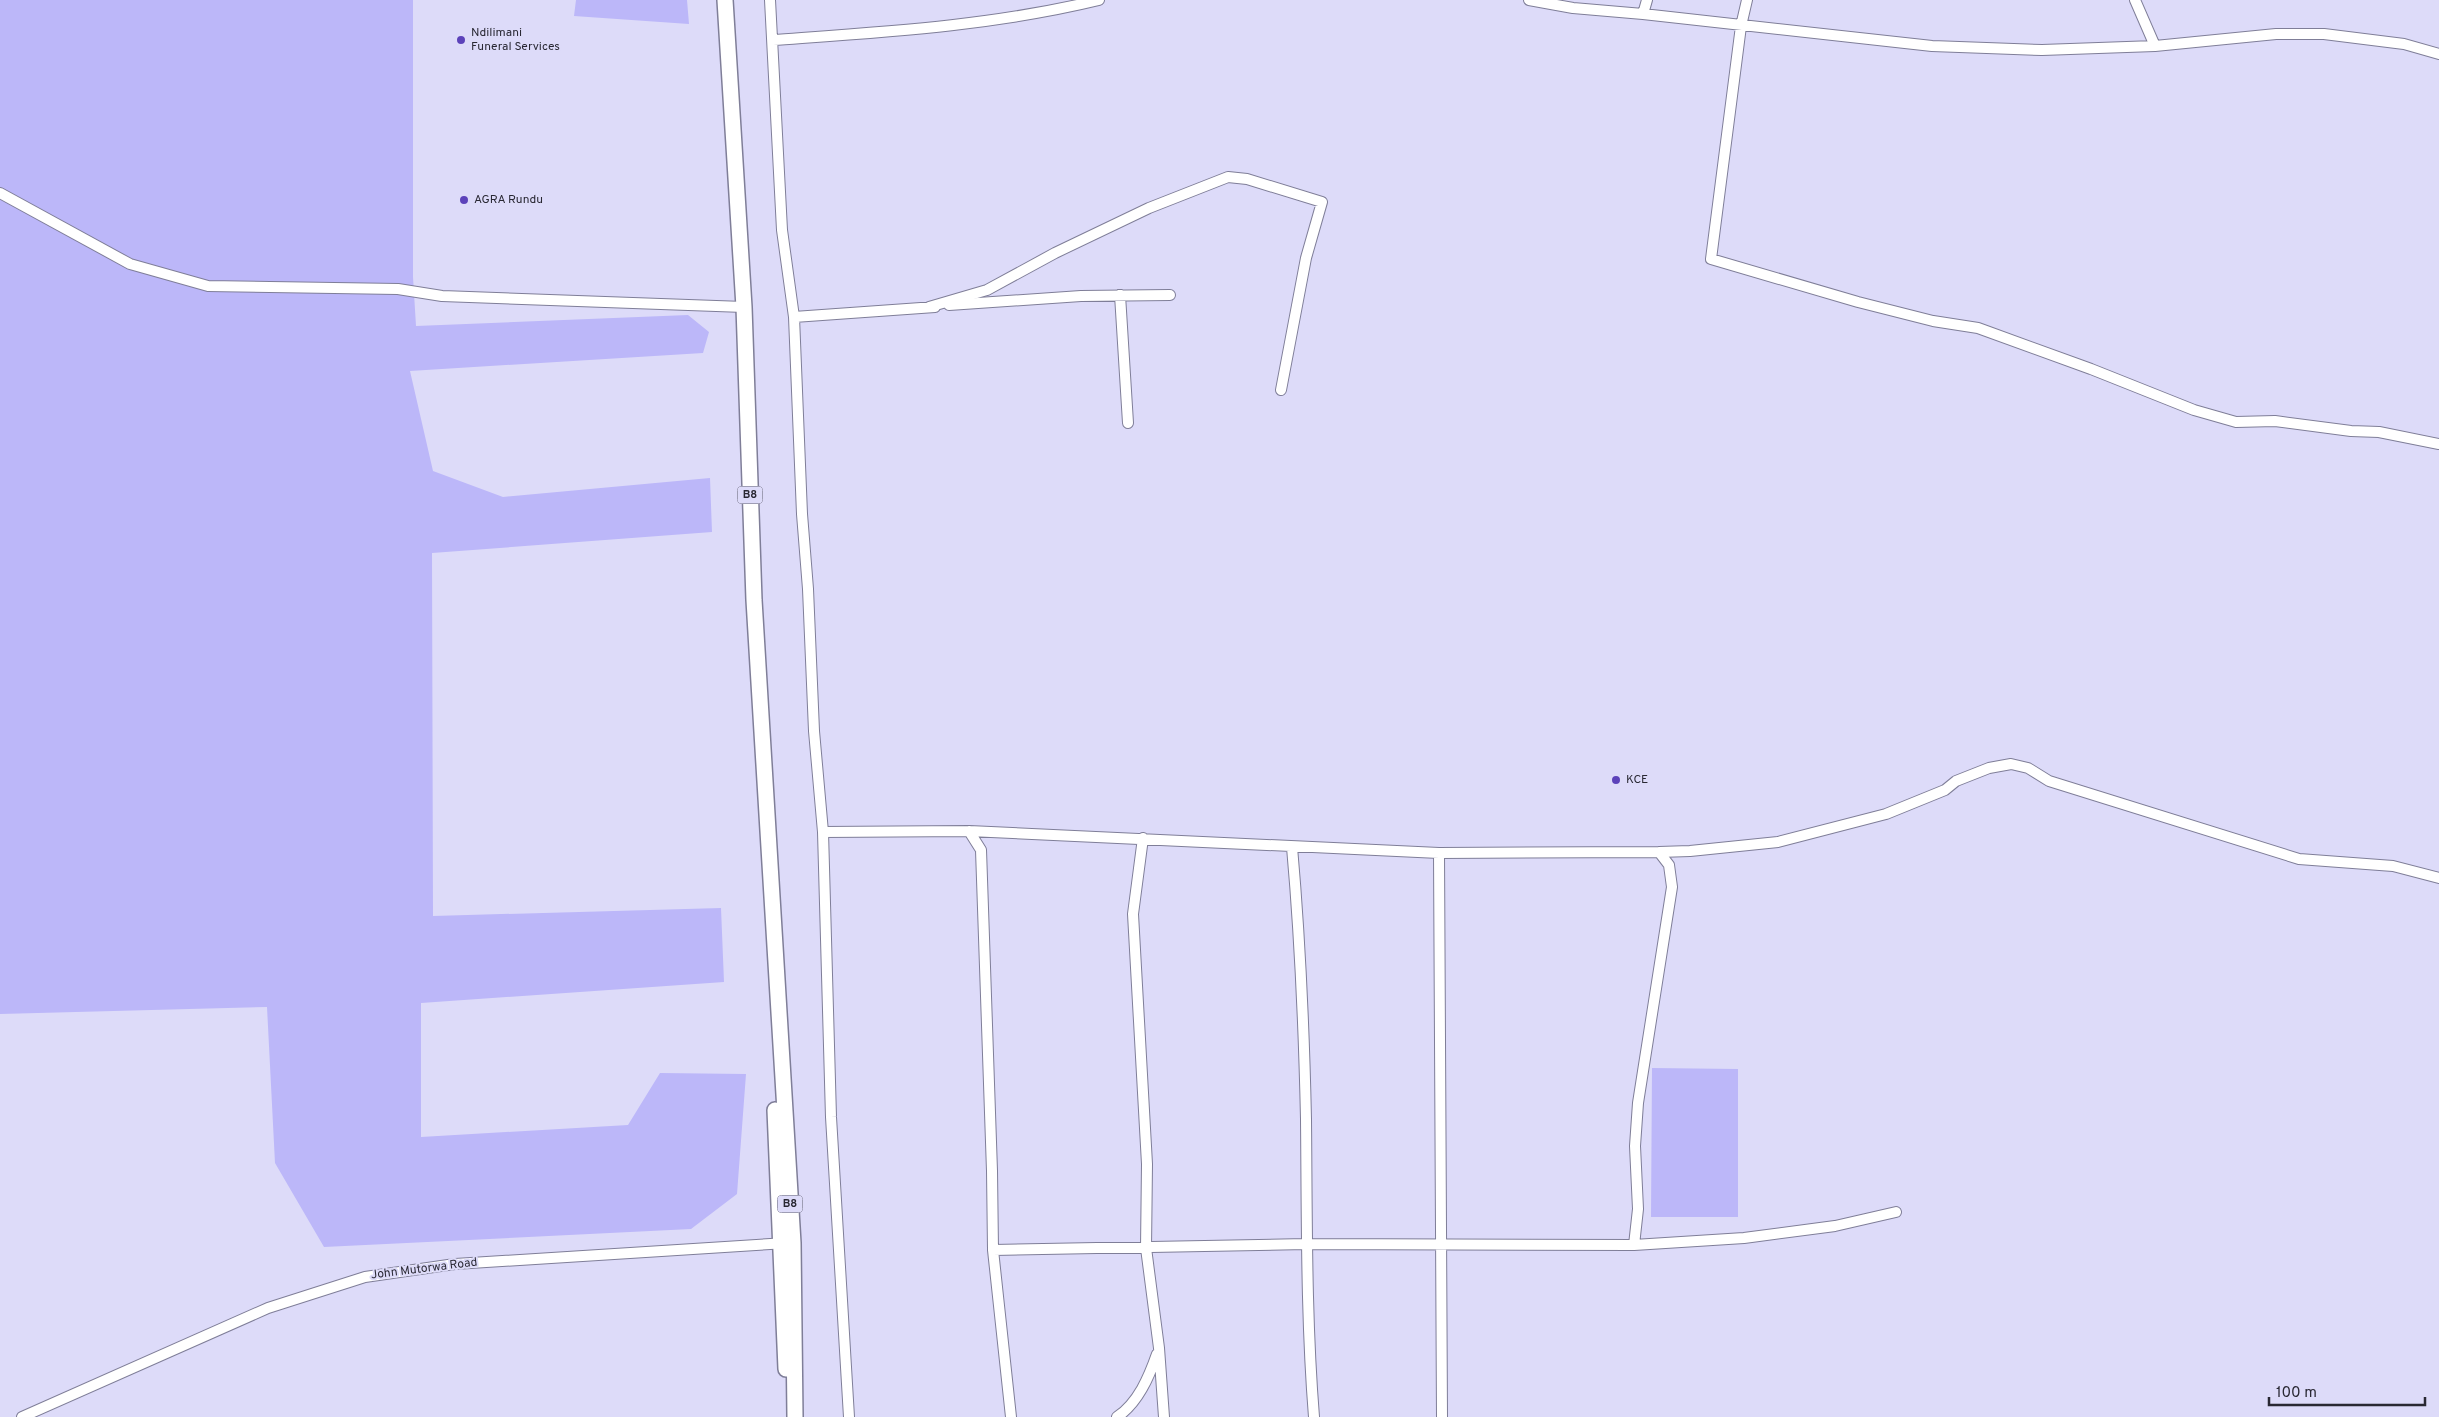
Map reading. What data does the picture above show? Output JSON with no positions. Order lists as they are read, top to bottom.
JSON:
{
  "streets": {
    "highway": ["B8"],
    "street": ["John Mutorwa Road"]
  },
  "crossings": [
    ["B8", "John Mutorwa Road"]
  ],
  "places": ["Ndilimani Funeral Services", "AGRA Rundu", "KCE"],
  "scale_bar": "100 m"
}
